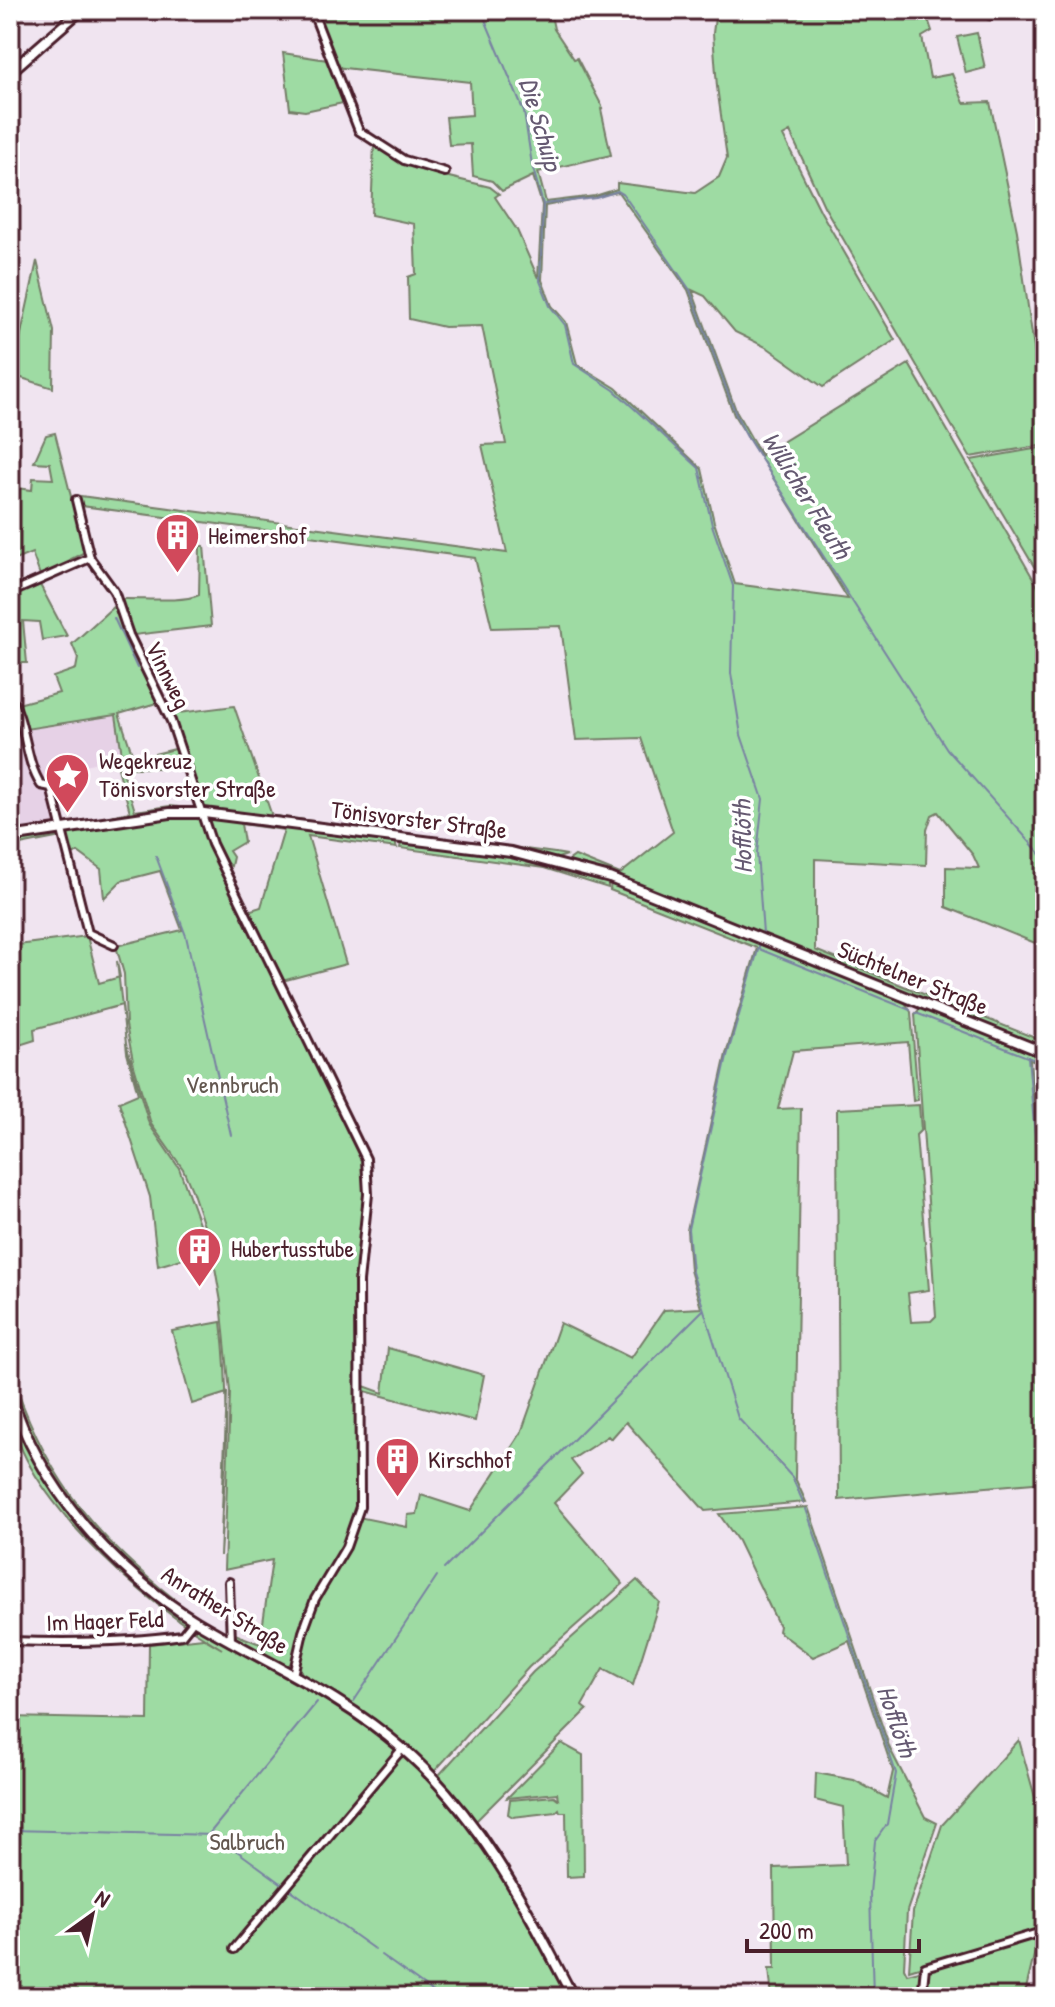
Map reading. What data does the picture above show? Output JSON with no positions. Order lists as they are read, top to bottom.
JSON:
{
  "streets": {
    "main road": ["Tönisvorster Straße", "Süchtelner Straße", "Anrather Straße"],
    "street": ["Vinnweg", "Im Hager Feld"]
  },
  "crossings": [
    ["Vinnweg", "Tönisvorster Straße"],
    ["Tönisvorster Straße", "Süchtelner Straße"],
    ["Anrather Straße", "Im Hager Feld"]
  ],
  "water": ["Die Schuip", "Willicher Fleuth", "Hofflöth"],
  "parks": ["Vennbruch", "Salbruch"],
  "places": {
    "building": ["Heimershof", "Hubertusstube", "Kirschhof"],
    "place": ["Wegekreuz Tönisvorster Straße"]
  },
  "scale_bar": "200 m",
  "north": "top right"
}
